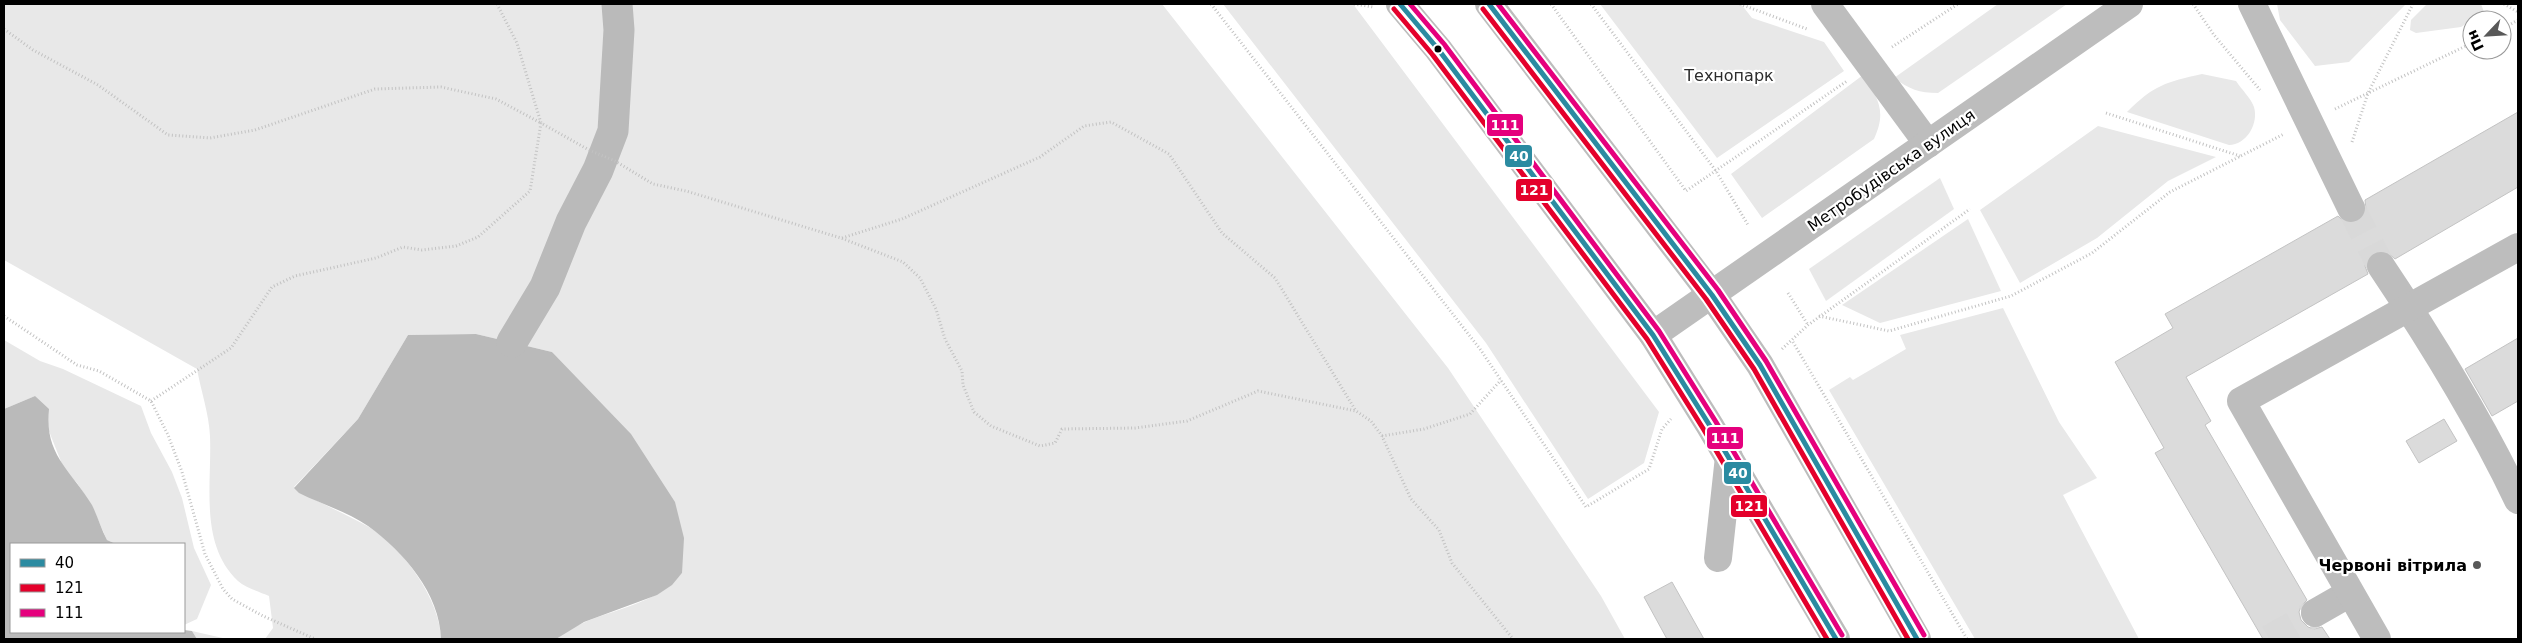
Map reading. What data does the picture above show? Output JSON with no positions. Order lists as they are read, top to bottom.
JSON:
{
  "streets": {
    "main road": ["Метробудівська вулиця"]
  },
  "parks": ["Технопарк"],
  "places": ["Червоні вітрила"],
  "lines": ["transit line 40", "transit line 111", "transit line 121"],
  "legend": ["40", "121", "111"],
  "north": "bottom left"
}
